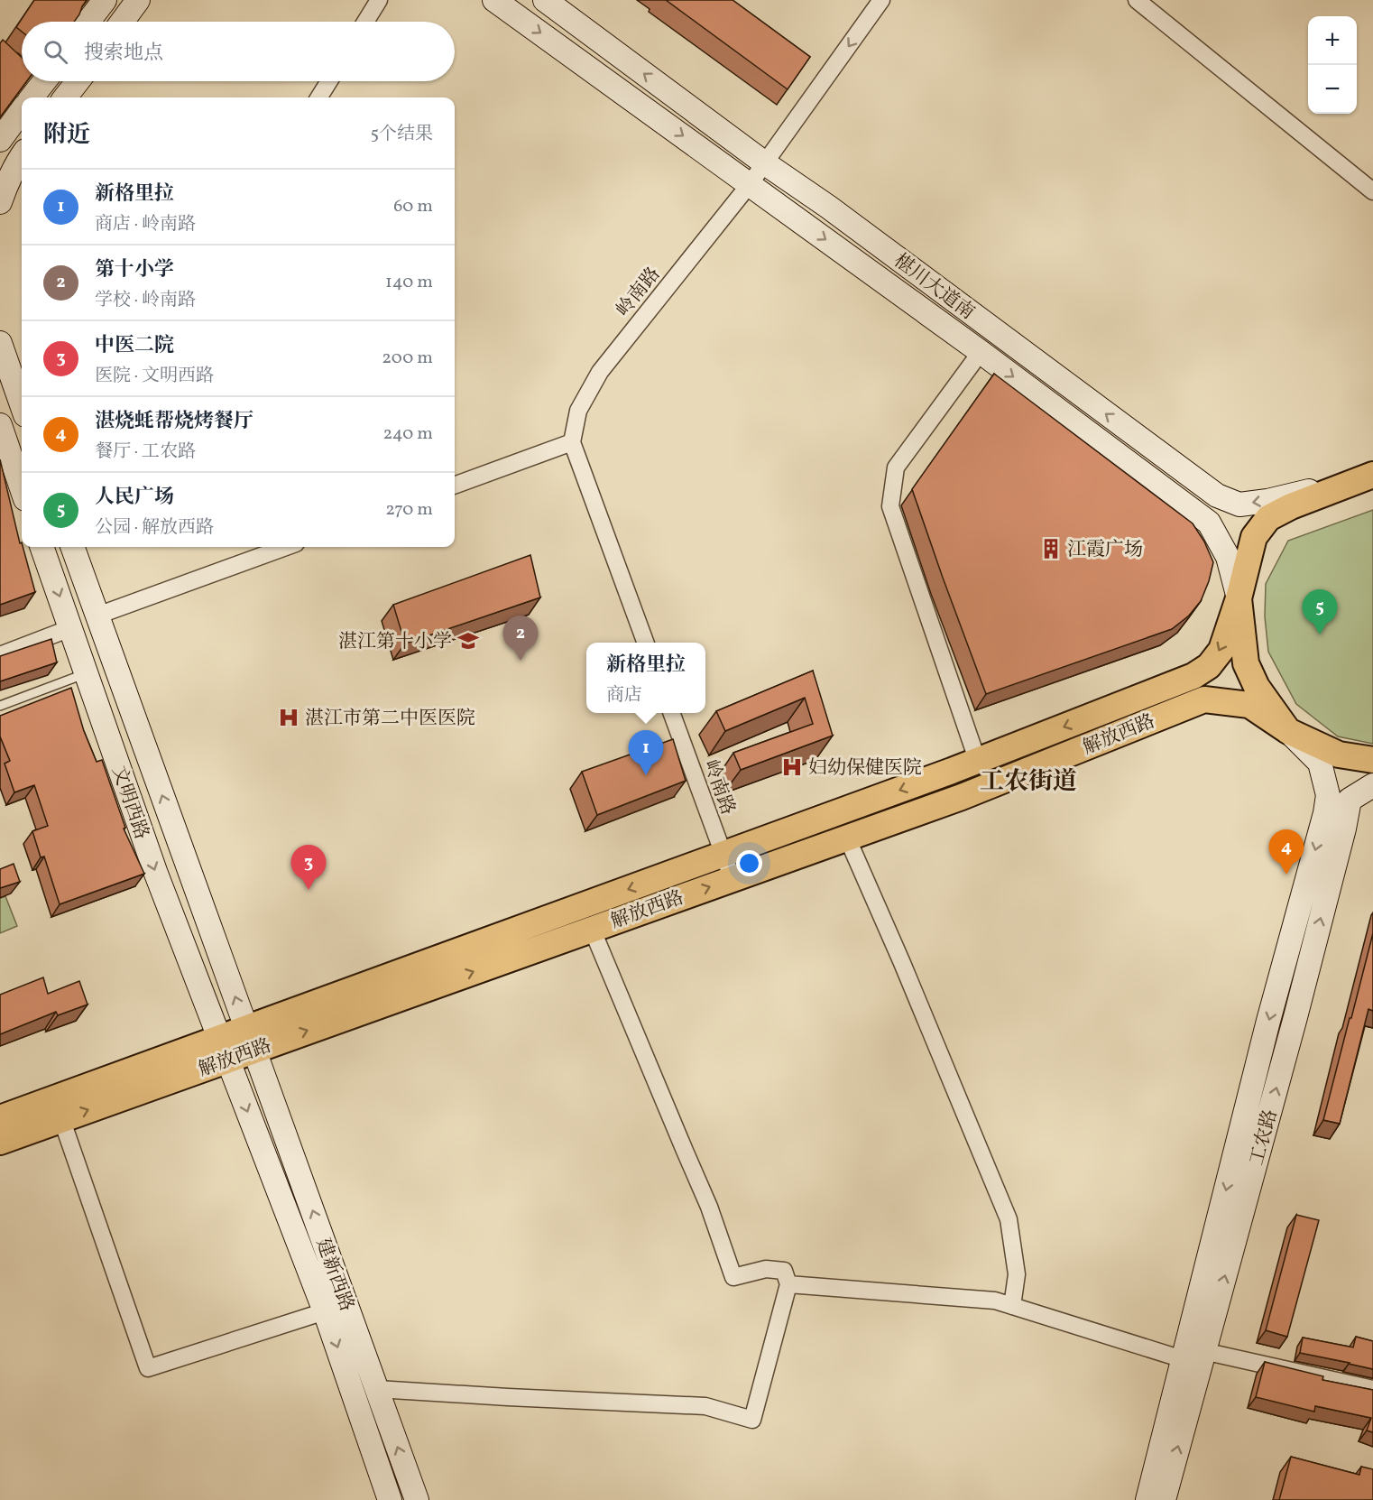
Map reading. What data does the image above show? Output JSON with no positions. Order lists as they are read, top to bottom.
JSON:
{
  "streets": {
    "main road": ["解放西路"],
    "street": [
      "椹川大道南",
      "岭南路",
      "文明西路",
      "工农路",
      "建新西路"
    ]
  },
  "crossings": [
    ["椹川大道南", "岭南路"],
    ["椹川大道南", "解放西路"],
    ["岭南路", "解放西路"],
    ["解放西路", "文明西路"],
    ["解放西路", "工农路"],
    ["解放西路", "建新西路"],
    ["文明西路", "建新西路"]
  ],
  "districts": ["工农街道"],
  "places": {
    "building": ["江霞广场"],
    "school or university": ["湛江第十小学"],
    "hospital": ["湛江市第二中医医院", "妇幼保健医院"]
  },
  "page": {
    "map_buttons": ["+", "−"],
    "search": "搜索地点",
    "heading": ["附近", "5个结果"],
    "list": [
      {
        "mark": "1",
        "name": "新格里拉",
        "note": "商店 · 岭南路",
        "value": "60 m"
      },
      {
        "mark": "2",
        "name": "第十小学",
        "note": "学校 · 岭南路",
        "value": "140 m"
      },
      {
        "mark": "3",
        "name": "中医二院",
        "note": "医院 · 文明西路",
        "value": "200 m"
      },
      {
        "mark": "4",
        "name": "湛烧蚝帮烧烤餐厅",
        "note": "餐厅 · 工农路",
        "value": "240 m"
      },
      {
        "mark": "5",
        "name": "人民广场",
        "note": "公园 · 解放西路",
        "value": "270 m"
      }
    ],
    "pins": [
      "5",
      "2",
      "1",
      "4",
      "3"
    ],
    "popup": ["新格里拉", "商店"]
  }
}
